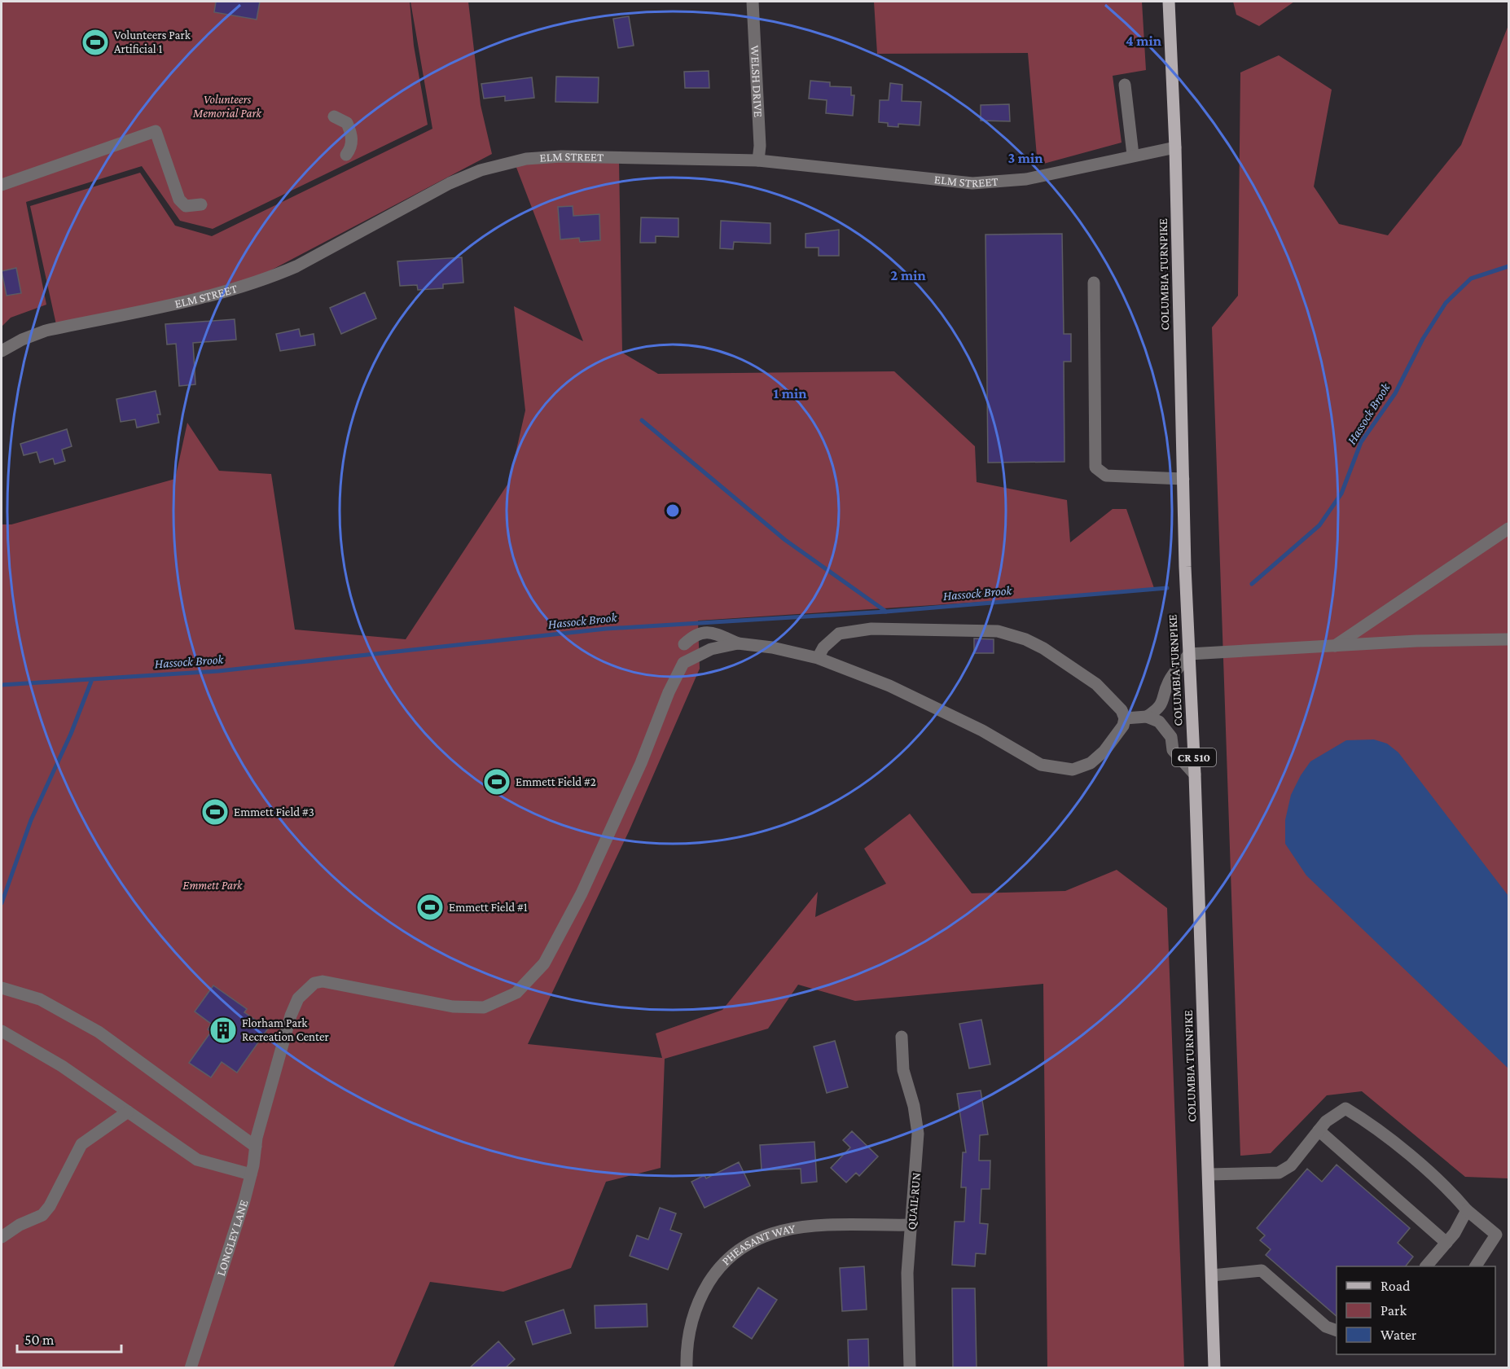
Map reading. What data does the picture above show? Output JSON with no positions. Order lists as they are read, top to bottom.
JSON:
{
  "streets": {
    "main road": ["COLUMBIA TURNPIKE", "CR 510"],
    "street": [
      "WELSH DRIVE",
      "ELM STREET",
      "QUAIL RUN",
      "LONGLEY LANE",
      "PHEASANT WAY"
    ]
  },
  "crossings": [
    ["WELSH DRIVE", "ELM STREET"],
    ["ELM STREET", "COLUMBIA TURNPIKE"],
    ["QUAIL RUN", "PHEASANT WAY"]
  ],
  "water": ["Hassock Brook"],
  "parks": ["Volunteers Memorial Park", "Emmett Park"],
  "places": {
    "sports": [
      "Volunteers Park Artificial 1",
      "Emmett Field #2",
      "Emmett Field #3",
      "Emmett Field #1"
    ],
    "building": ["Florham Park Recreation Center"]
  },
  "legend": ["Road", "Park", "Water"],
  "scale_bar": "50 m",
  "rings": [
    "4 min",
    "3 min",
    "2 min",
    "1 min"
  ]
}
